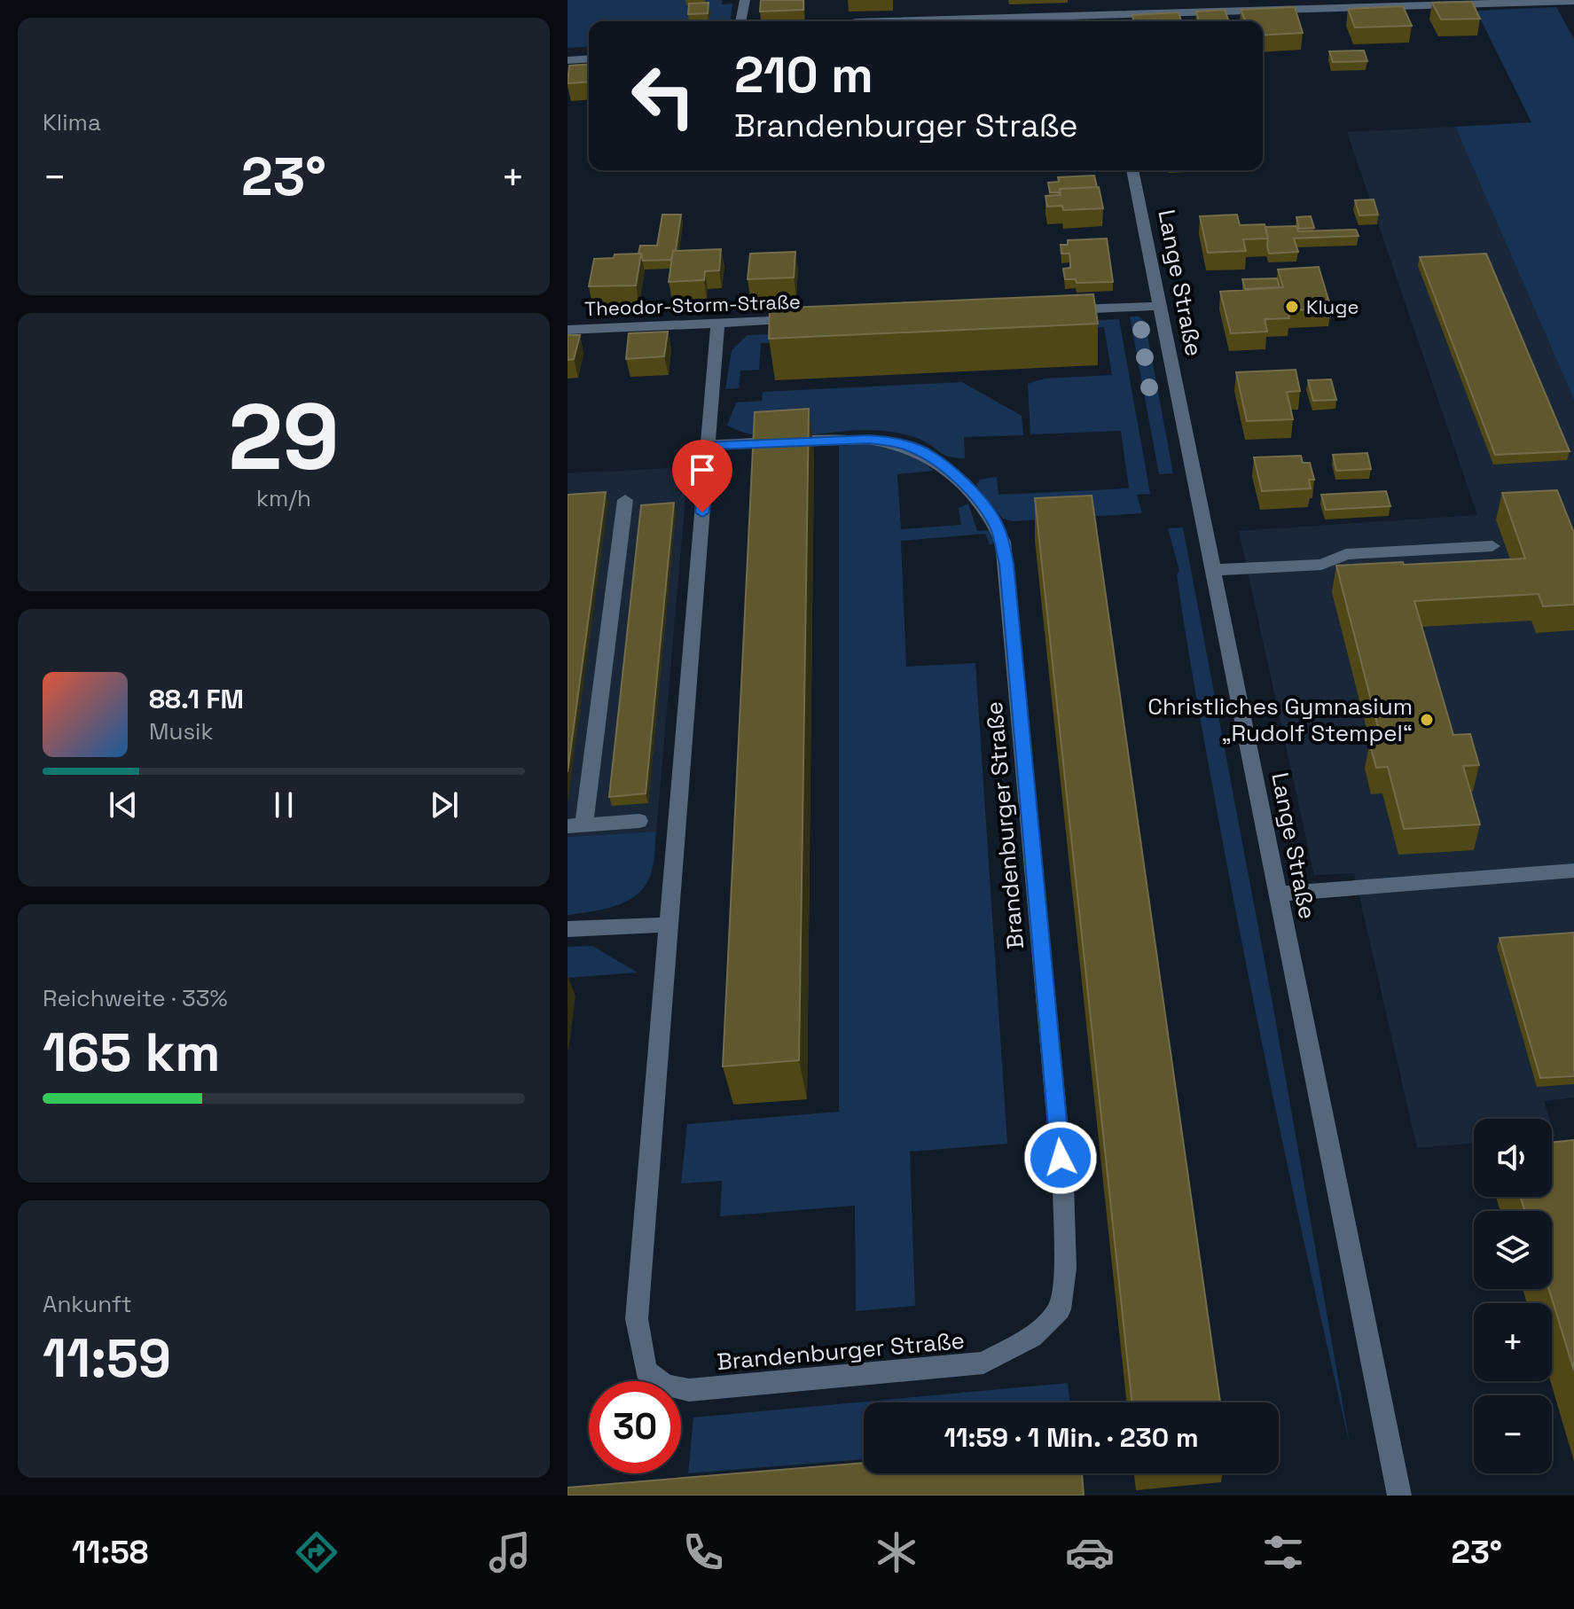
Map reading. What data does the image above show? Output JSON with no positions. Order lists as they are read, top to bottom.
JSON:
{
  "streets": {
    "street": ["Lange Straße", "Theodor-Storm-Straße", "Brandenburger Straße"]
  },
  "crossings": [
    ["Theodor-Storm-Straße", "Brandenburger Straße"]
  ],
  "places": ["Kluge", "Christliches Gymnasium „Rudolf Stempel“"],
  "page": {
    "tile": [
      "Klima",
      ["29", "km/h"],
      ["Reichweite · 33%", "165 km"],
      ["Ankunft", "11:59"]
    ],
    "turn": ["210 m", "Brandenburger Straße"],
    "heat": ["−", "23°", "+"],
    "song": ["88.1 FM", "Musik"],
    "map_buttons": ["+", "−"],
    "limit": "30",
    "trip": "11:59 · 1 Min. · 230 m",
    "tabs": ["11:58", "23°"]
  }
}
